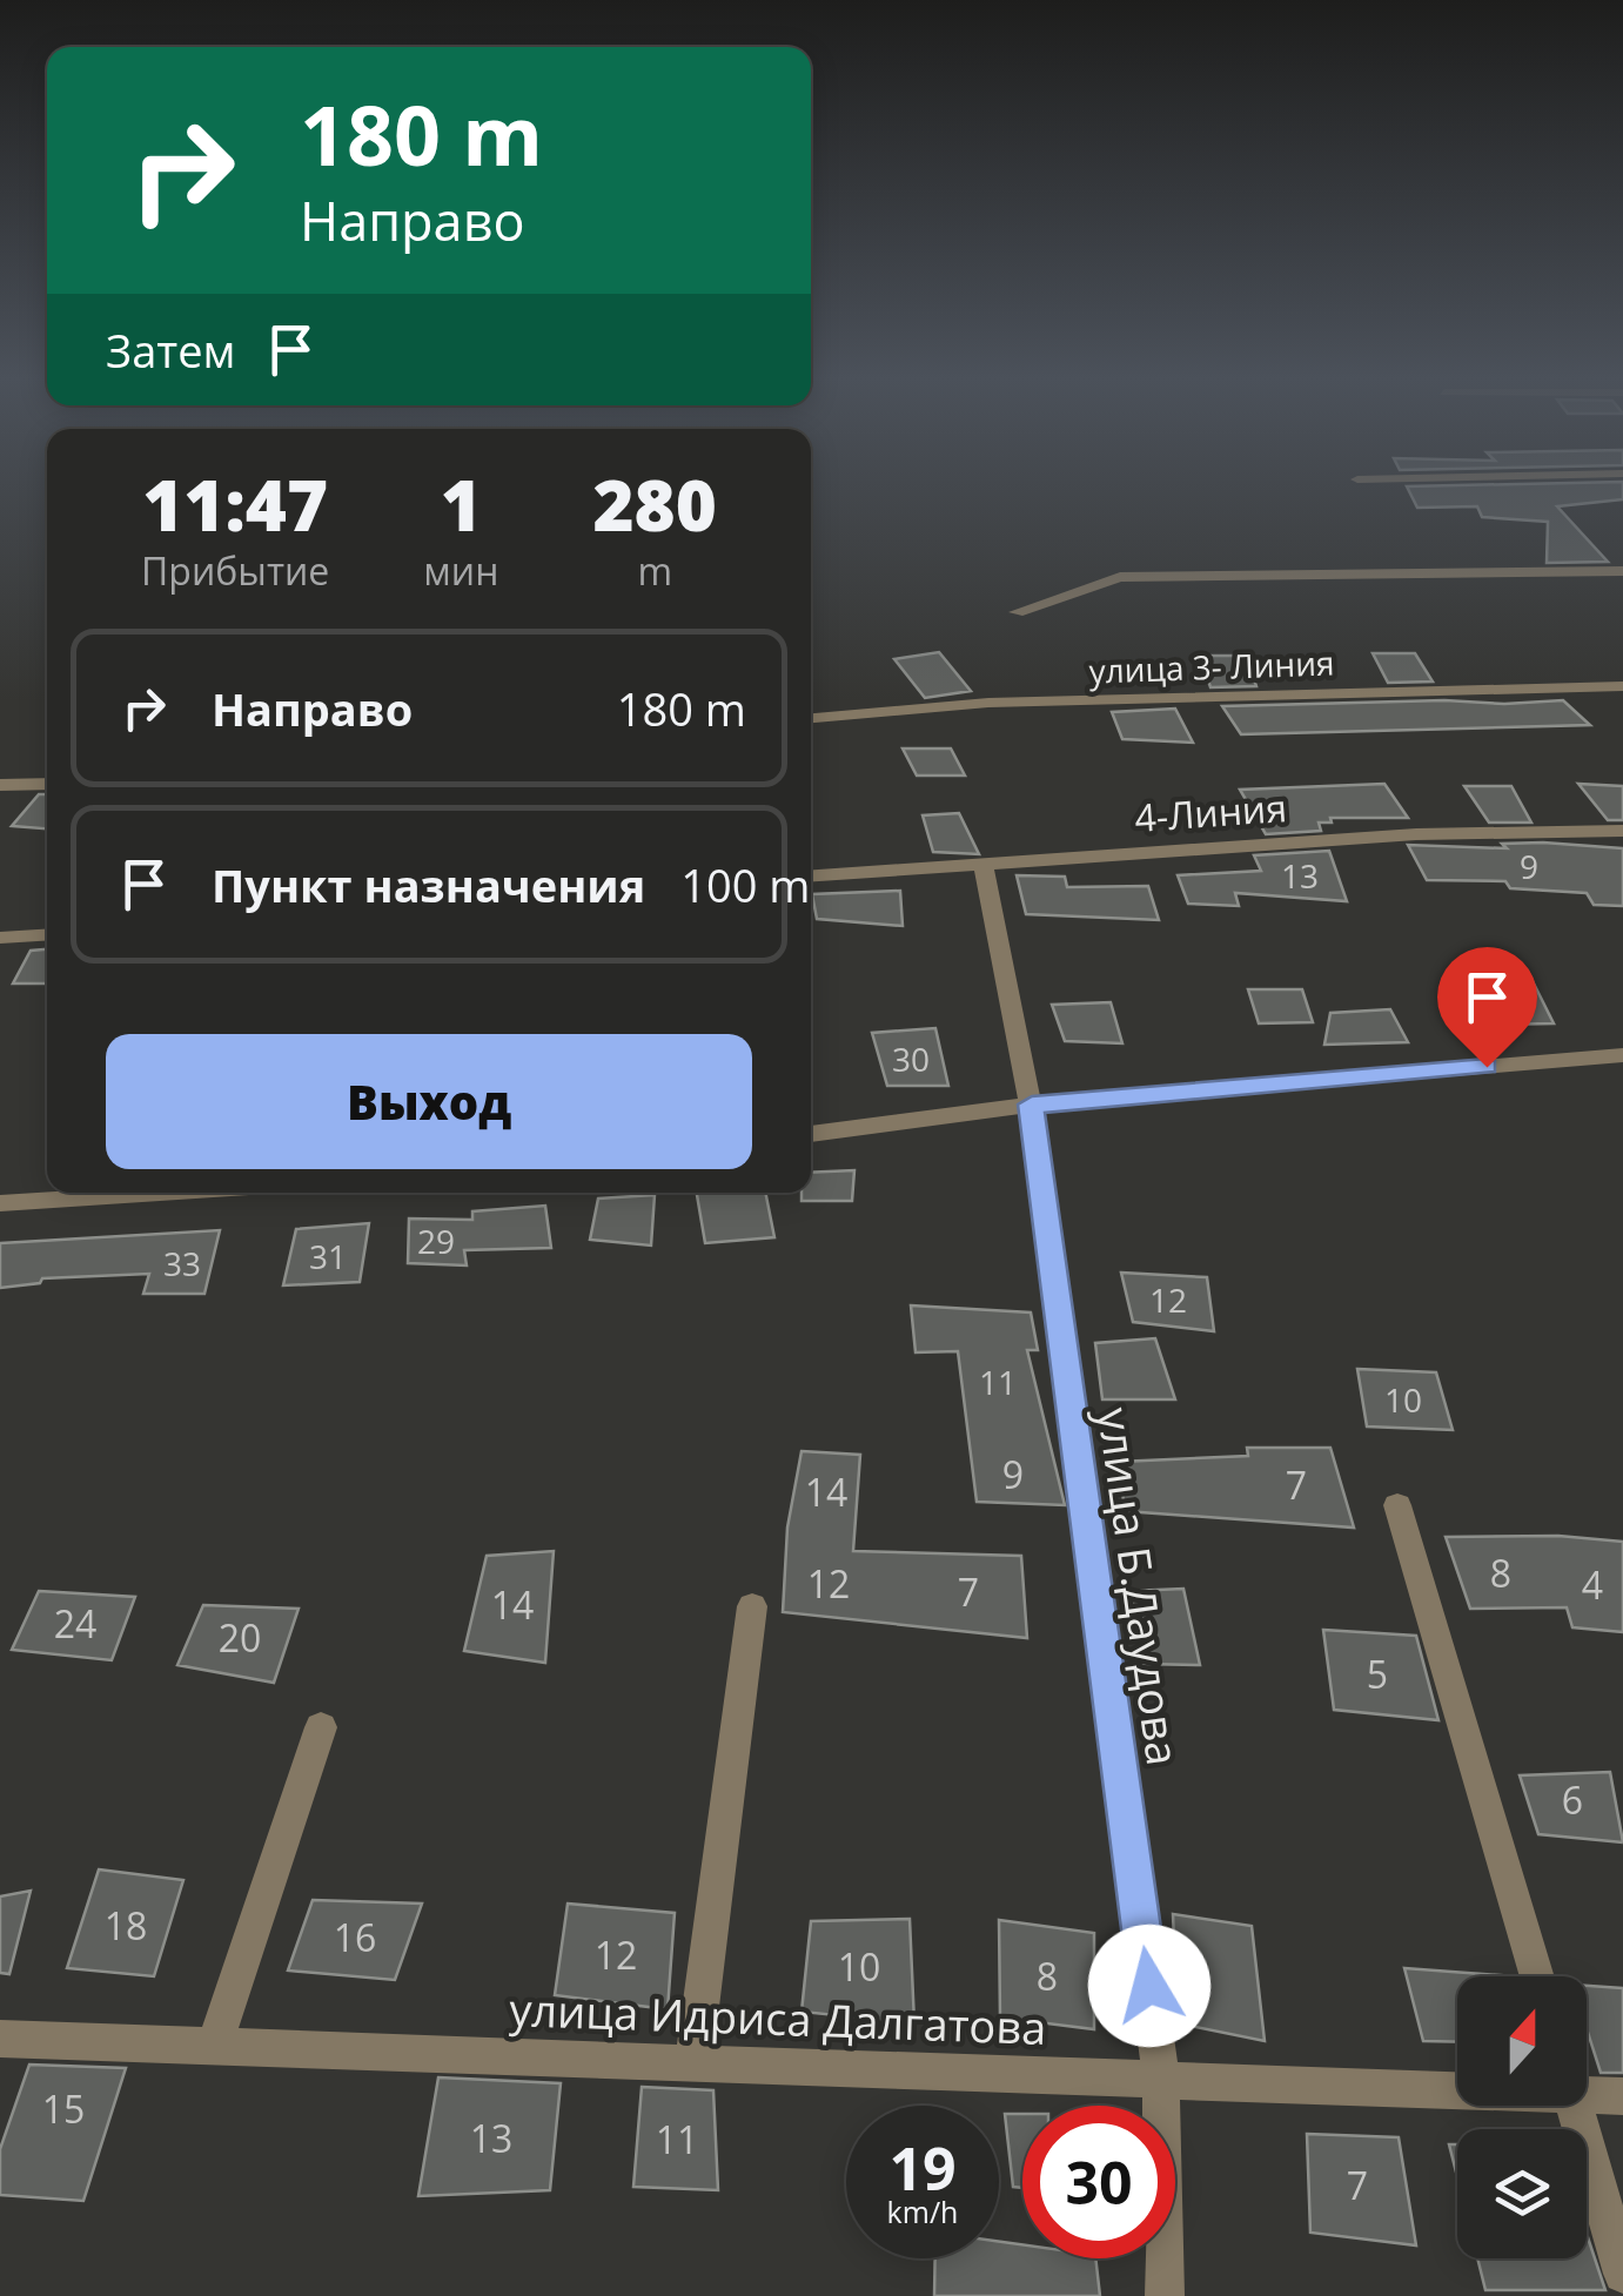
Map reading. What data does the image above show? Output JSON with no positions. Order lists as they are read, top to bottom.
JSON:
{
  "streets": {
    "street": [
      "улица 3- Линия",
      "4-Линия",
      "улица Б.Даудова",
      "улица Идриса Далгатова"
    ]
  },
  "crossings": [
    ["4-Линия", "улица Б.Даудова"],
    ["улица Б.Даудова", "улица Идриса Далгатова"]
  ],
  "house_numbers": [
    "9",
    "13",
    "30",
    "29",
    "31",
    "33",
    "12",
    "11",
    "10",
    "9",
    "7",
    "14",
    "8",
    "12",
    "4",
    "7",
    "14",
    "24",
    "20",
    "5",
    "6",
    "18",
    "16",
    "12",
    "10",
    "8",
    "15",
    "13",
    "11",
    "7"
  ],
  "north": "top",
  "page": {
    "turn": ["180 m", "Направо"],
    "then": "Затем",
    "eta": [
      "11:47",
      "Прибытие",
      "1",
      "мин",
      "280",
      "m"
    ],
    "list": [
      {
        "name": "Направо",
        "value": "180 m"
      },
      {
        "name": "Пункт назначения",
        "value": "100 m"
      }
    ],
    "buttons": "Выход",
    "speed": "19 km/h",
    "limit": "30"
  }
}
